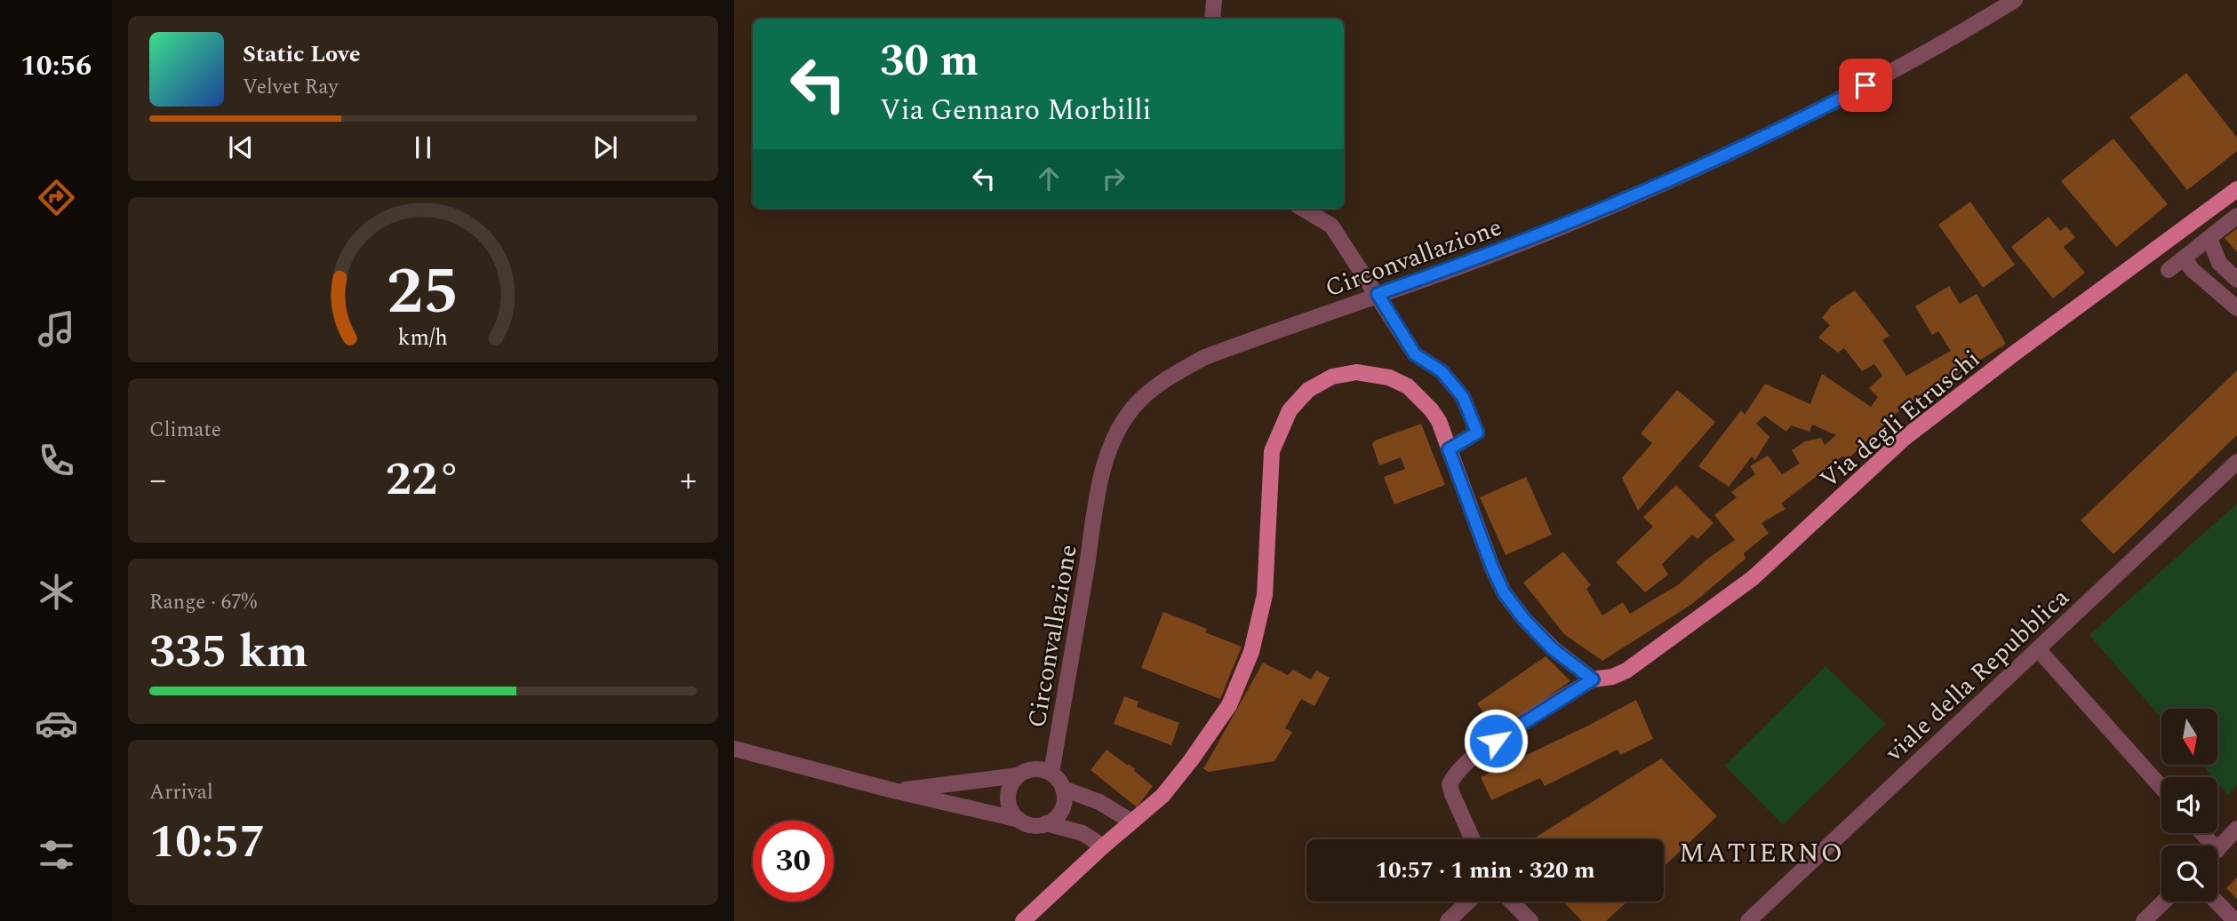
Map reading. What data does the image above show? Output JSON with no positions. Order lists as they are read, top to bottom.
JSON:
{
  "streets": {
    "main road": ["Via degli Etruschi"],
    "street": ["Circonvallazione", "viale della Repubblica"]
  },
  "districts": ["MATIERNO"],
  "north": "bottom",
  "page": {
    "tabs": "10:56",
    "turn": ["30 m", "Via Gennaro Morbilli"],
    "song": ["Static Love", "Velvet Ray"],
    "tile": [
      "Climate",
      ["Range · 67%", "335 km"],
      ["Arrival", "10:57"]
    ],
    "heat": ["−", "22°", "+"],
    "limit": "30",
    "trip": "10:57 · 1 min · 320 m",
    "gauge": ["25", "km/h"]
  }
}
